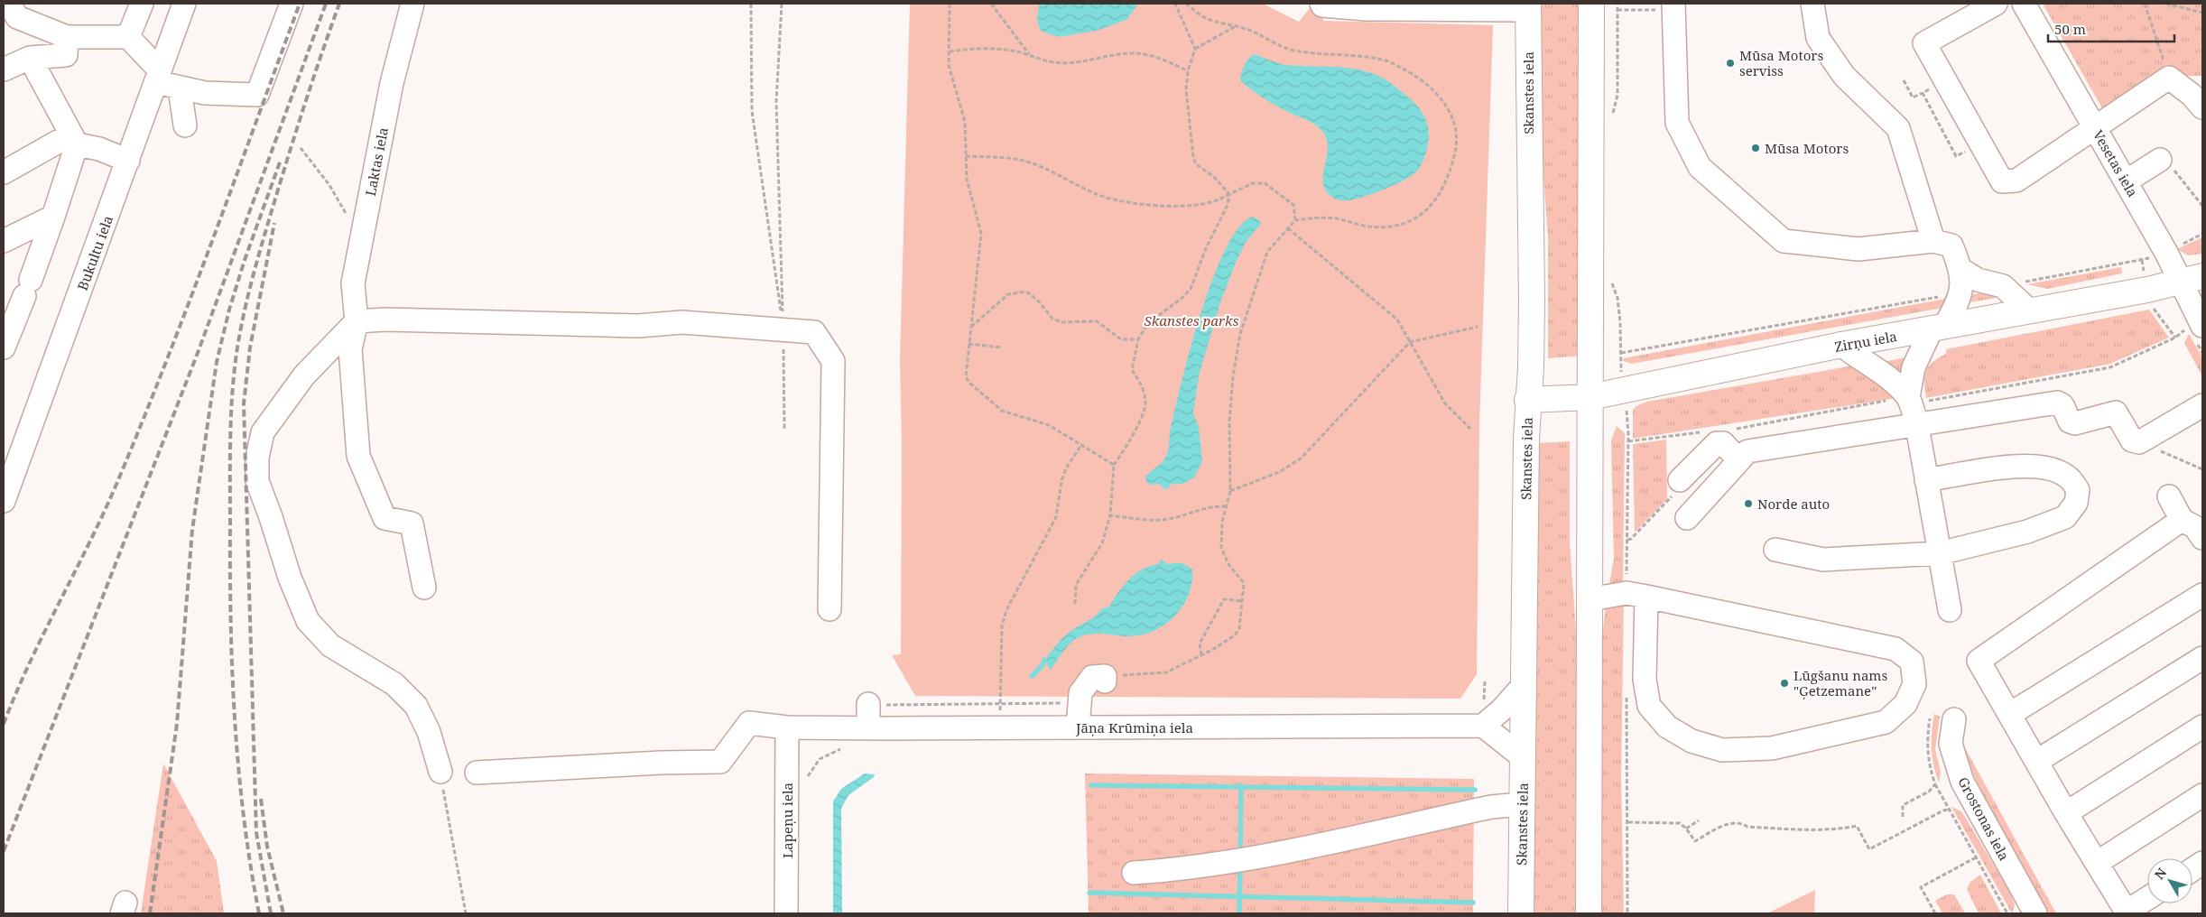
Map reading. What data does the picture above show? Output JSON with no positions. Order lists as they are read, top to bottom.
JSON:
{
  "streets": {
    "main road": ["Skanstes iela", "Zirņu iela"],
    "street": [
      "Laktas iela",
      "Vesetas iela",
      "Bukultu iela",
      "Jāņa Krūmiņa iela",
      "Grostonas iela",
      "Lapeņu iela"
    ]
  },
  "crossings": [
    ["Skanstes iela", "Zirņu iela"],
    ["Vesetas iela", "Zirņu iela"],
    ["Jāņa Krūmiņa iela", "Lapeņu iela"]
  ],
  "parks": ["Skanstes parks"],
  "places": [
    "Mūsa Motors serviss",
    "Mūsa Motors",
    "Norde auto",
    "Lūgšanu nams \"Ģetzemane\""
  ],
  "scale_bar": "50 m",
  "north": "top left"
}
